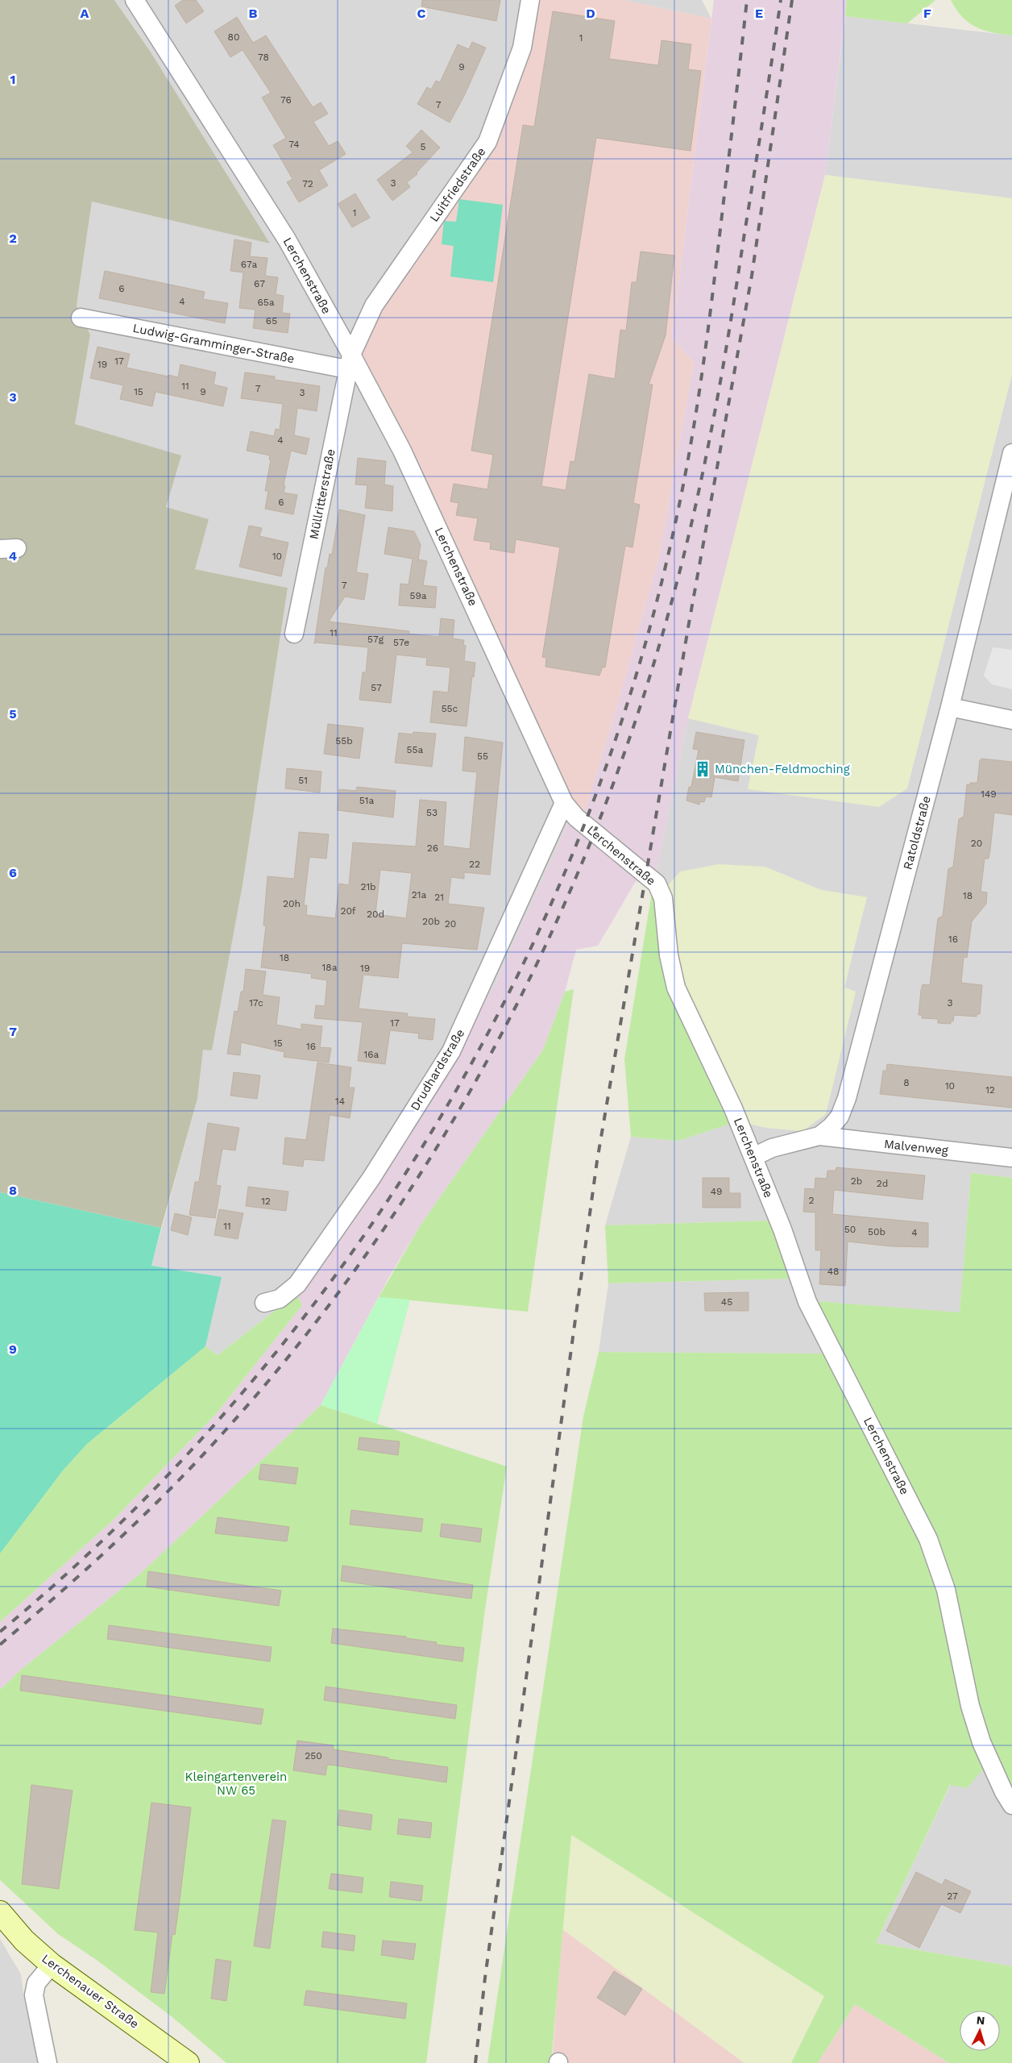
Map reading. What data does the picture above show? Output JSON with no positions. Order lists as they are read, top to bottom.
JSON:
{
  "streets": {
    "main road": ["Lerchenauer Straße"],
    "street": [
      "Luitfriedstraße",
      "Lerchenstraße",
      "Ludwig-Gramminger-Straße",
      "Müllritterstraße",
      "Ratoldstraße",
      "Drudhardstraße",
      "Malvenweg"
    ]
  },
  "crossings": [
    ["Luitfriedstraße", "Lerchenstraße"],
    ["Luitfriedstraße", "Ludwig-Gramminger-Straße"],
    ["Luitfriedstraße", "Müllritterstraße"],
    ["Lerchenstraße", "Ludwig-Gramminger-Straße"],
    ["Lerchenstraße", "Müllritterstraße"],
    ["Lerchenstraße", "Ratoldstraße"],
    ["Lerchenstraße", "Drudhardstraße"],
    ["Ludwig-Gramminger-Straße", "Müllritterstraße"],
    ["Ratoldstraße", "Malvenweg"]
  ],
  "parks": ["Kleingartenverein NW 65"],
  "places": {
    "building": ["München-Feldmoching"]
  },
  "house_numbers": [
    "80",
    "1",
    "78",
    "9",
    "76",
    "7",
    "74",
    "5",
    "3",
    "72",
    "1",
    "67a",
    "67",
    "6",
    "4",
    "65a",
    "65",
    "17",
    "19",
    "11",
    "7",
    "15",
    "9",
    "3",
    "4",
    "6",
    "10",
    "7",
    "59a",
    "11",
    "57g",
    "57e",
    "57",
    "55c",
    "55b",
    "55a",
    "55",
    "51",
    "149",
    "51a",
    "53",
    "20",
    "26",
    "22",
    "21b",
    "21a",
    "18",
    "21",
    "20h",
    "20f",
    "20d",
    "20b",
    "20",
    "16",
    "18",
    "18a",
    "19",
    "17c",
    "3",
    "17",
    "15",
    "16",
    "16a",
    "8",
    "10",
    "12",
    "14",
    "2b",
    "2d",
    "49",
    "2",
    "12",
    "11",
    "50",
    "50b",
    "4",
    "48",
    "45",
    "250",
    "27"
  ],
  "north": "top",
  "grid": {
    "columns": [
      "A",
      "B",
      "C",
      "D",
      "E",
      "F"
    ],
    "rows": [
      "1",
      "2",
      "3",
      "4",
      "5",
      "6",
      "7",
      "8",
      "9"
    ]
  }
}
